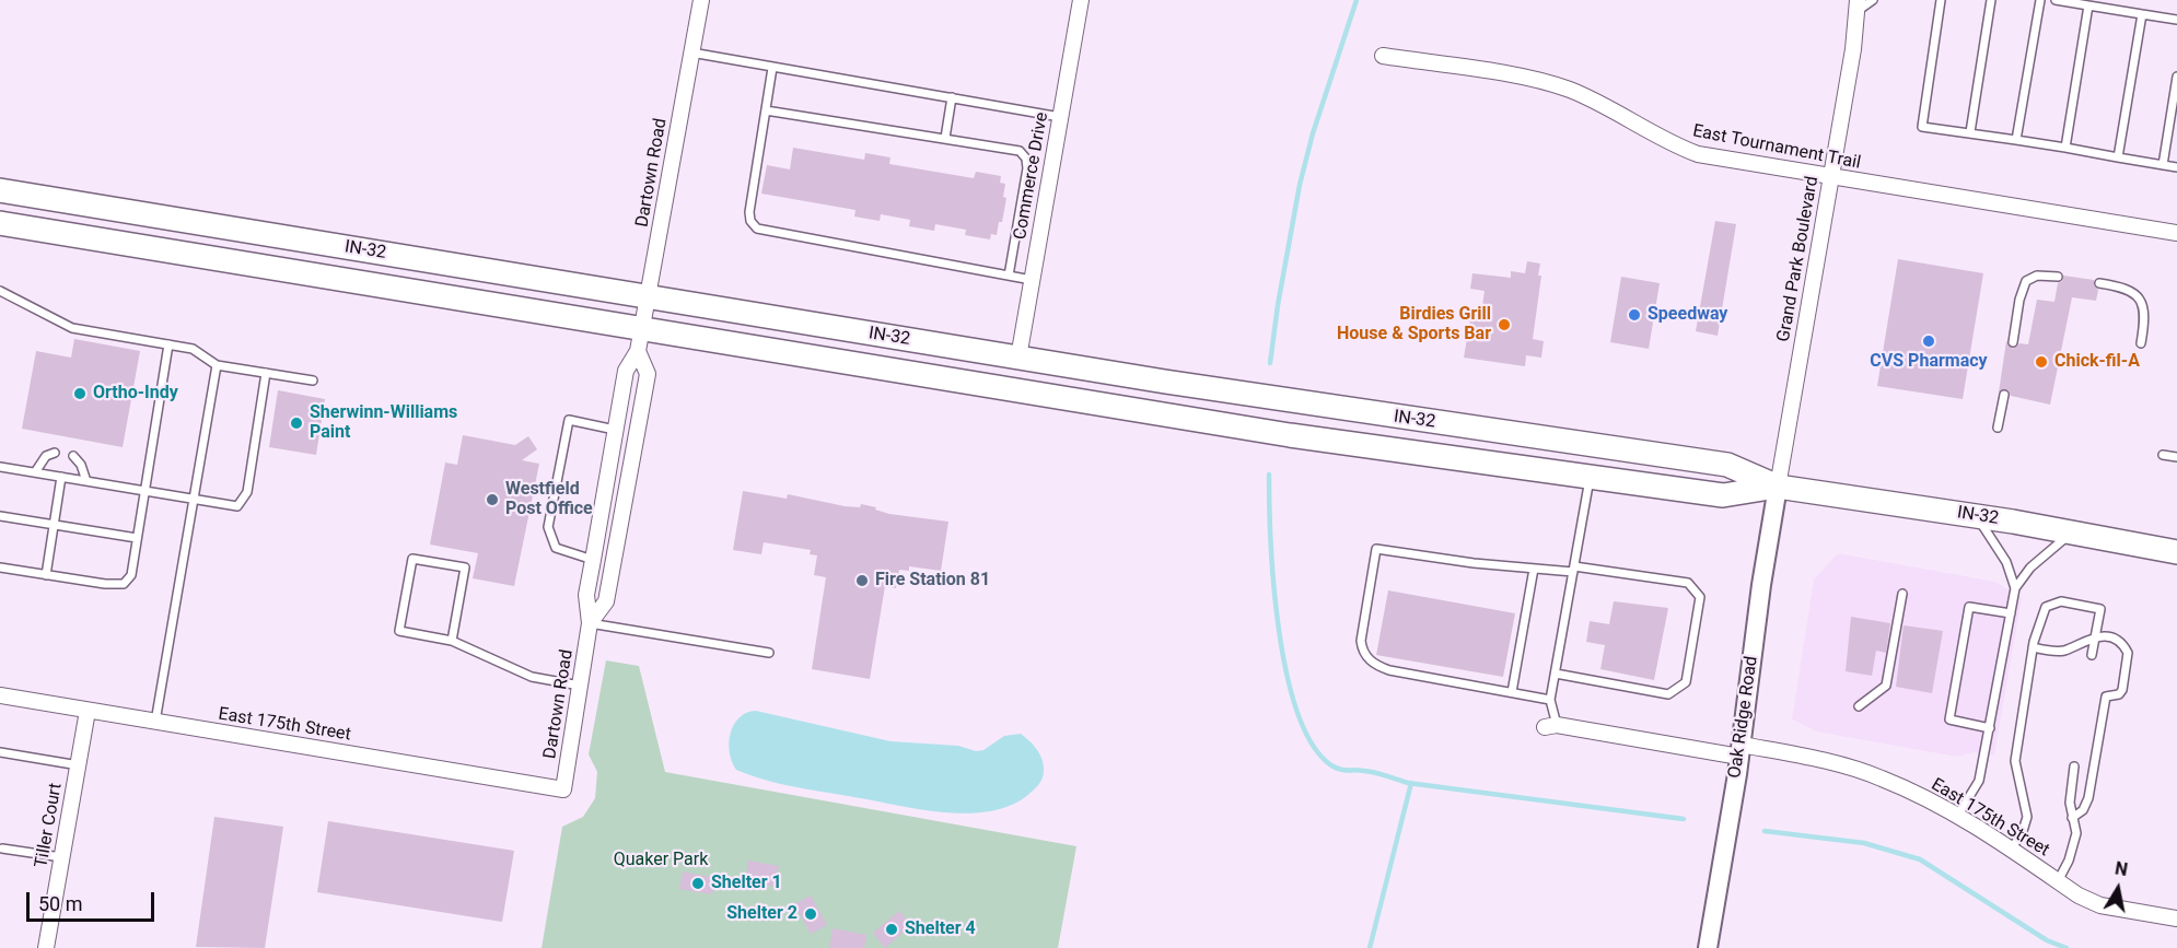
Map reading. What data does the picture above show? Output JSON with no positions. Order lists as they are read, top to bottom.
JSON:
{
  "streets": {
    "main road": ["IN-32"],
    "street": [
      "East Tournament Trail",
      "Dartown Road",
      "Commerce Drive",
      "Grand Park Boulevard",
      "Oak Ridge Road",
      "East 175th Street",
      "Tiller Court"
    ]
  },
  "crossings": [
    ["East Tournament Trail", "Grand Park Boulevard"],
    ["Dartown Road", "IN-32"],
    ["Dartown Road", "East 175th Street"],
    ["Commerce Drive", "IN-32"],
    ["IN-32", "Grand Park Boulevard"],
    ["IN-32", "Oak Ridge Road"],
    ["Grand Park Boulevard", "Oak Ridge Road"],
    ["Oak Ridge Road", "East 175th Street"],
    ["East 175th Street", "Tiller Court"]
  ],
  "parks": ["Quaker Park"],
  "places": [
    "Speedway",
    "Birdies Grill House & Sports Bar",
    "CVS Pharmacy",
    "Chick-fil-A",
    "Ortho-Indy",
    "Sherwinn-Williams Paint",
    "Westfield Post Office",
    "Fire Station 81",
    "Shelter 1",
    "Shelter 2",
    "Shelter 4"
  ],
  "scale_bar": "50 m",
  "north": "top"
}
